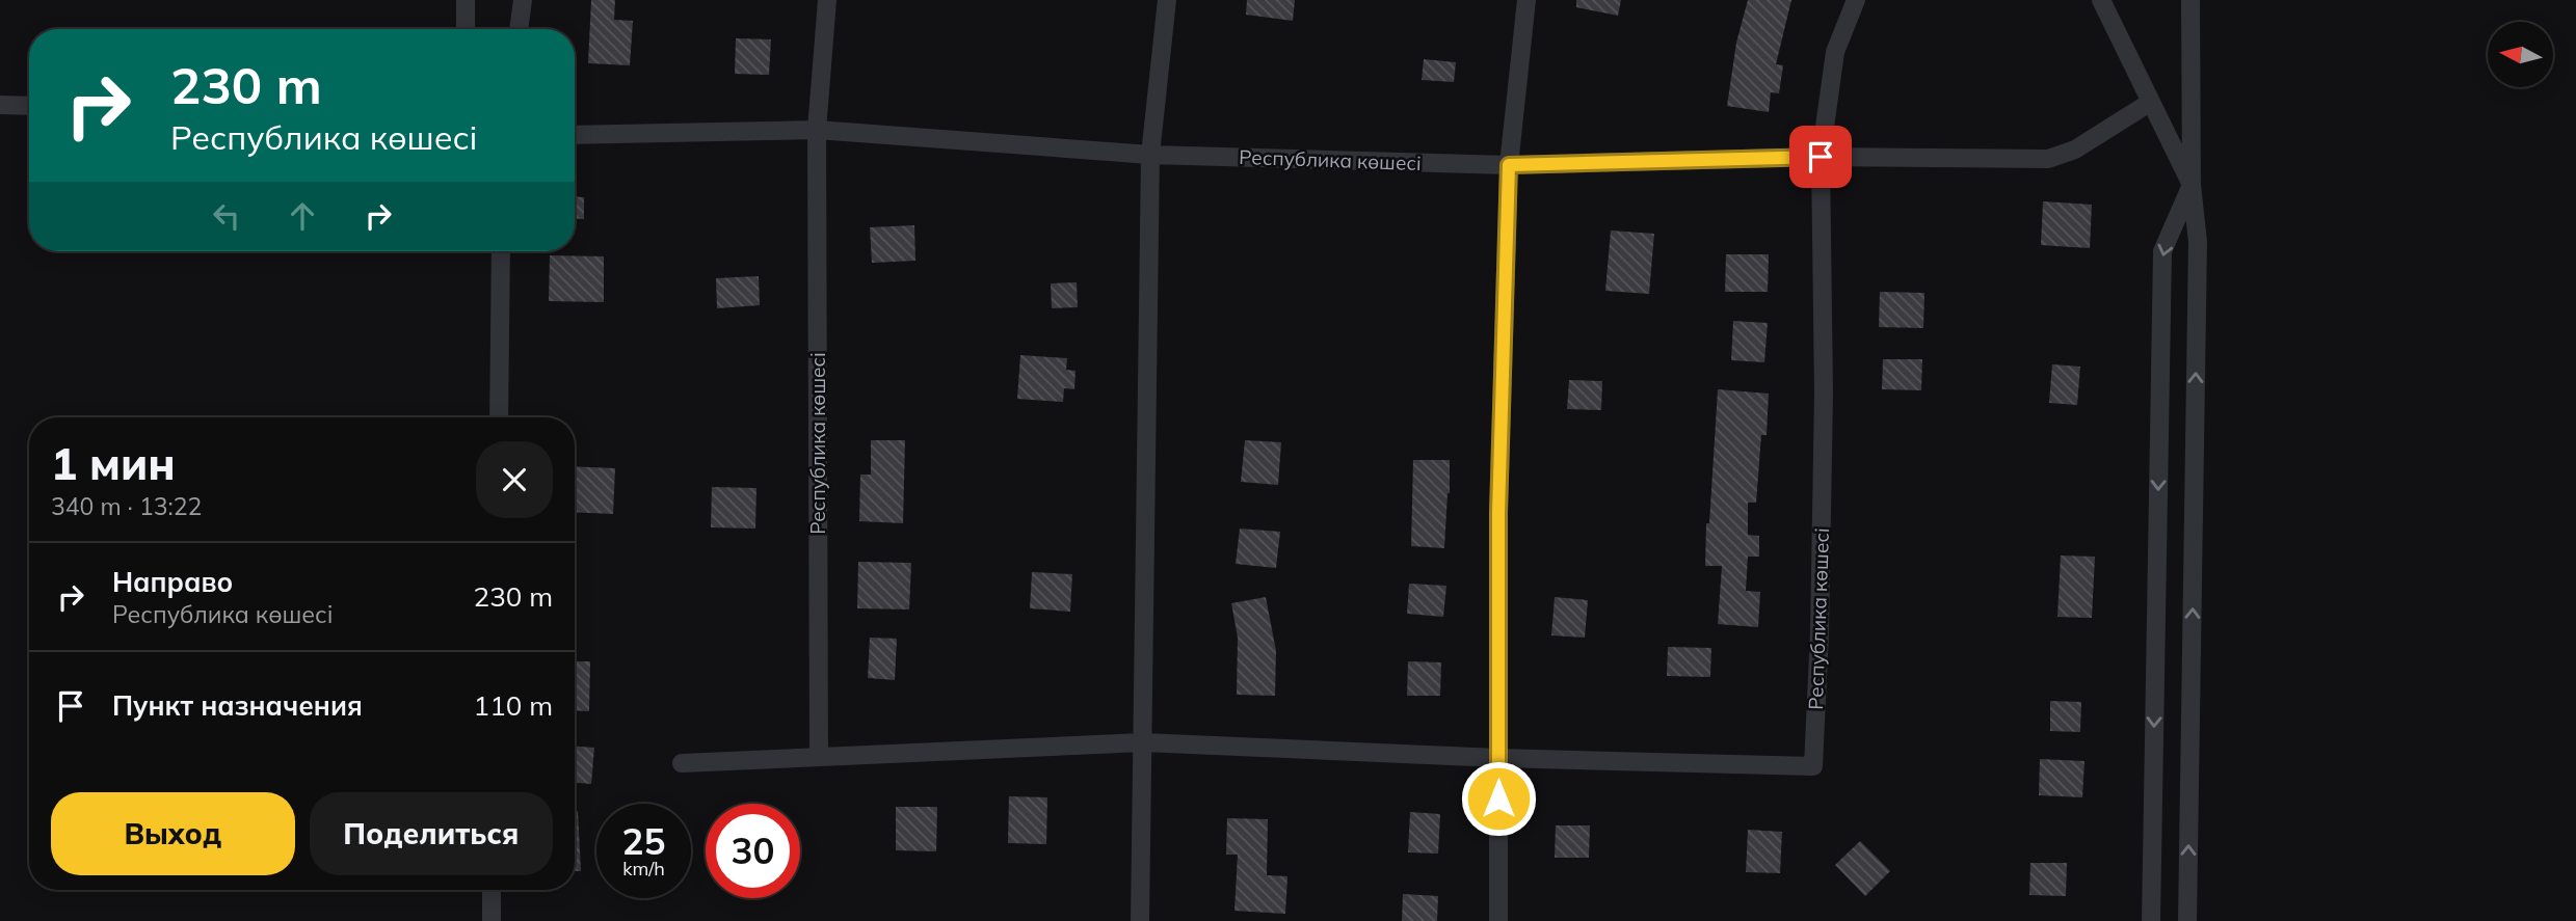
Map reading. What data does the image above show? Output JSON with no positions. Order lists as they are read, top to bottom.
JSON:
{
  "streets": {
    "street": ["Республика көшесі"]
  },
  "north": "left",
  "page": {
    "turn": ["230 m", "Республика көшесі"],
    "heading": ["1 мин", "340 m · 13:22"],
    "list": [
      {
        "name": "Направо",
        "note": "Республика көшесі",
        "value": "230 m"
      },
      {
        "name": "Пункт назначения",
        "value": "110 m"
      }
    ],
    "buttons": ["Выход", "Поделиться"],
    "speed": "25 km/h",
    "limit": "30"
  }
}
